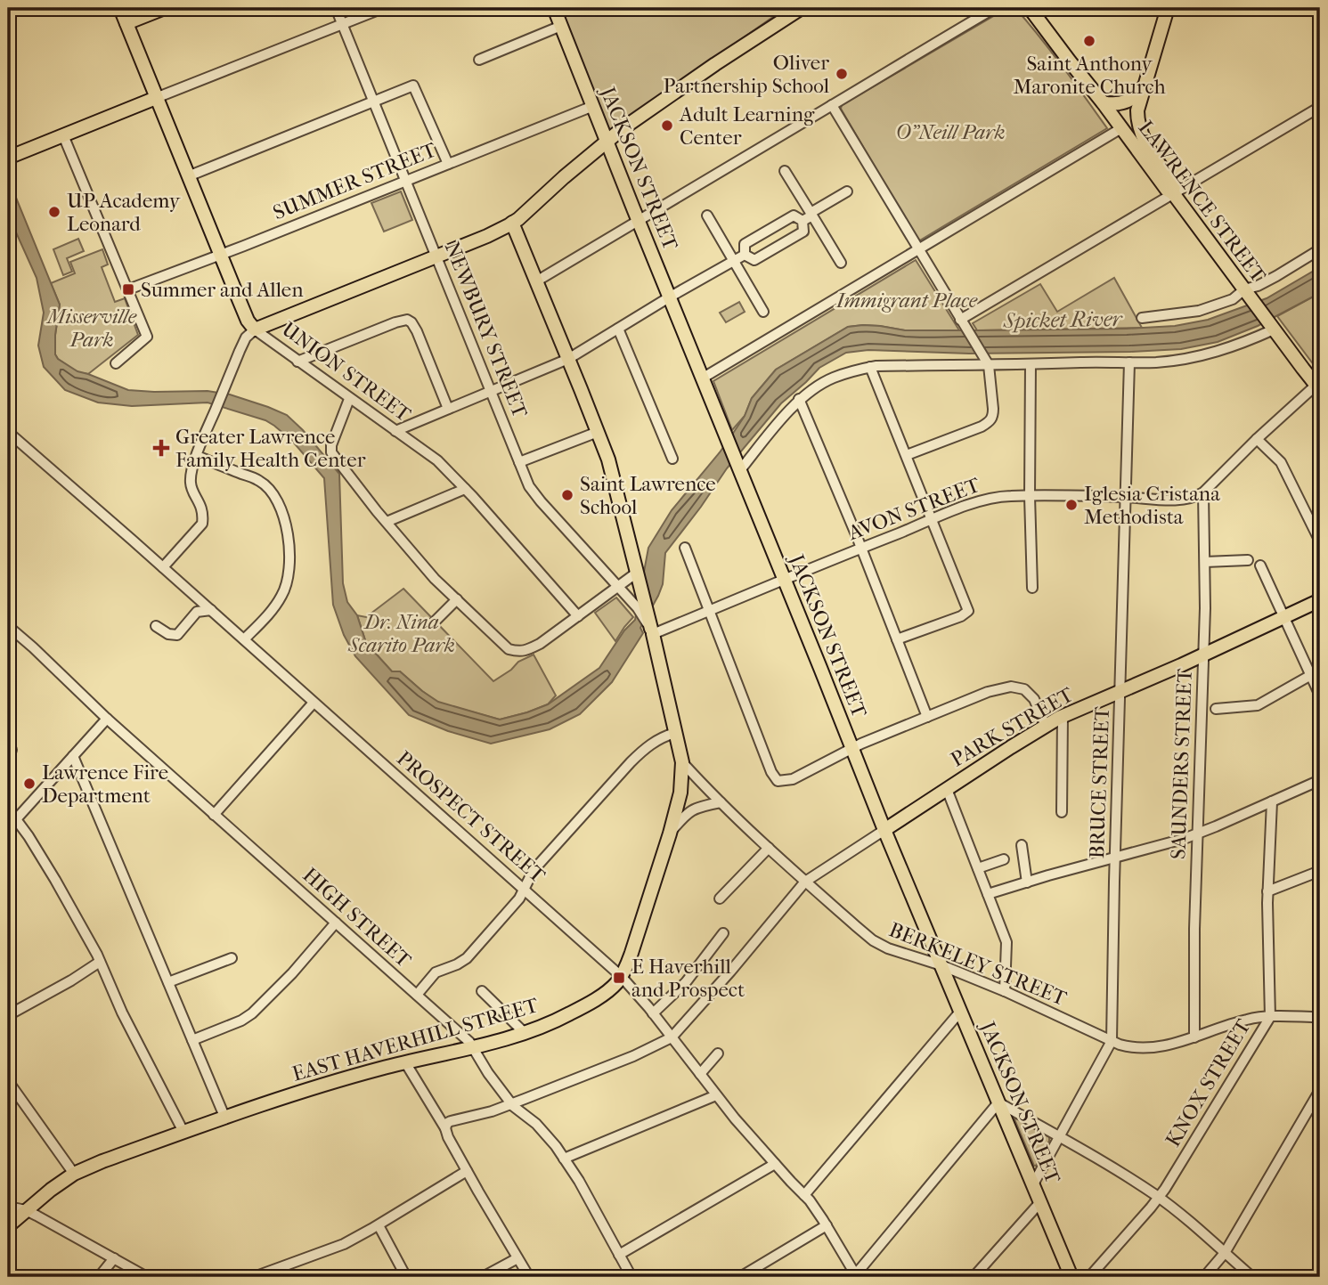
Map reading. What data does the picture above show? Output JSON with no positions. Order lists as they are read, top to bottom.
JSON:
{
  "streets": {
    "main road": [
      "JACKSON STREET",
      "LAWRENCE STREET",
      "UNION STREET",
      "PARK STREET",
      "EAST HAVERHILL STREET"
    ],
    "street": [
      "SUMMER STREET",
      "NEWBURY STREET",
      "AVON STREET",
      "SAUNDERS STREET",
      "BRUCE STREET",
      "PROSPECT STREET",
      "HIGH STREET",
      "BERKELEY STREET",
      "KNOX STREET"
    ]
  },
  "crossings": [
    ["JACKSON STREET", "SUMMER STREET"],
    ["JACKSON STREET", "AVON STREET"],
    ["JACKSON STREET", "PARK STREET"],
    ["JACKSON STREET", "BRUCE STREET"],
    ["JACKSON STREET", "BERKELEY STREET"],
    ["SUMMER STREET", "NEWBURY STREET"],
    ["SUMMER STREET", "UNION STREET"],
    ["NEWBURY STREET", "AVON STREET"],
    ["NEWBURY STREET", "EAST HAVERHILL STREET"],
    ["AVON STREET", "SAUNDERS STREET"],
    ["AVON STREET", "BRUCE STREET"],
    ["AVON STREET", "EAST HAVERHILL STREET"],
    ["PARK STREET", "SAUNDERS STREET"],
    ["PARK STREET", "BRUCE STREET"],
    ["PARK STREET", "PROSPECT STREET"],
    ["PARK STREET", "BERKELEY STREET"],
    ["SAUNDERS STREET", "BERKELEY STREET"],
    ["BRUCE STREET", "BERKELEY STREET"],
    ["PROSPECT STREET", "EAST HAVERHILL STREET"],
    ["HIGH STREET", "EAST HAVERHILL STREET"],
    ["BERKELEY STREET", "EAST HAVERHILL STREET"],
    ["BERKELEY STREET", "KNOX STREET"]
  ],
  "water": ["Spicket River"],
  "parks": [
    "O\"Neill Park",
    "Immigrant Place",
    "Misserville Park",
    "Dr. Nina Scarito Park"
  ],
  "places": {
    "other": [
      "Saint Anthony Maronite Church",
      "Oliver Partnership School",
      "Adult Learning Center",
      "UP Academy Leonard",
      "Saint Lawrence School",
      "Iglesia Cristana Methodista",
      "Lawrence Fire Department"
    ],
    "transit": ["Summer and Allen", "E Haverhill and Prospect"],
    "health": ["Greater Lawrence Family Health Center"]
  }
}
